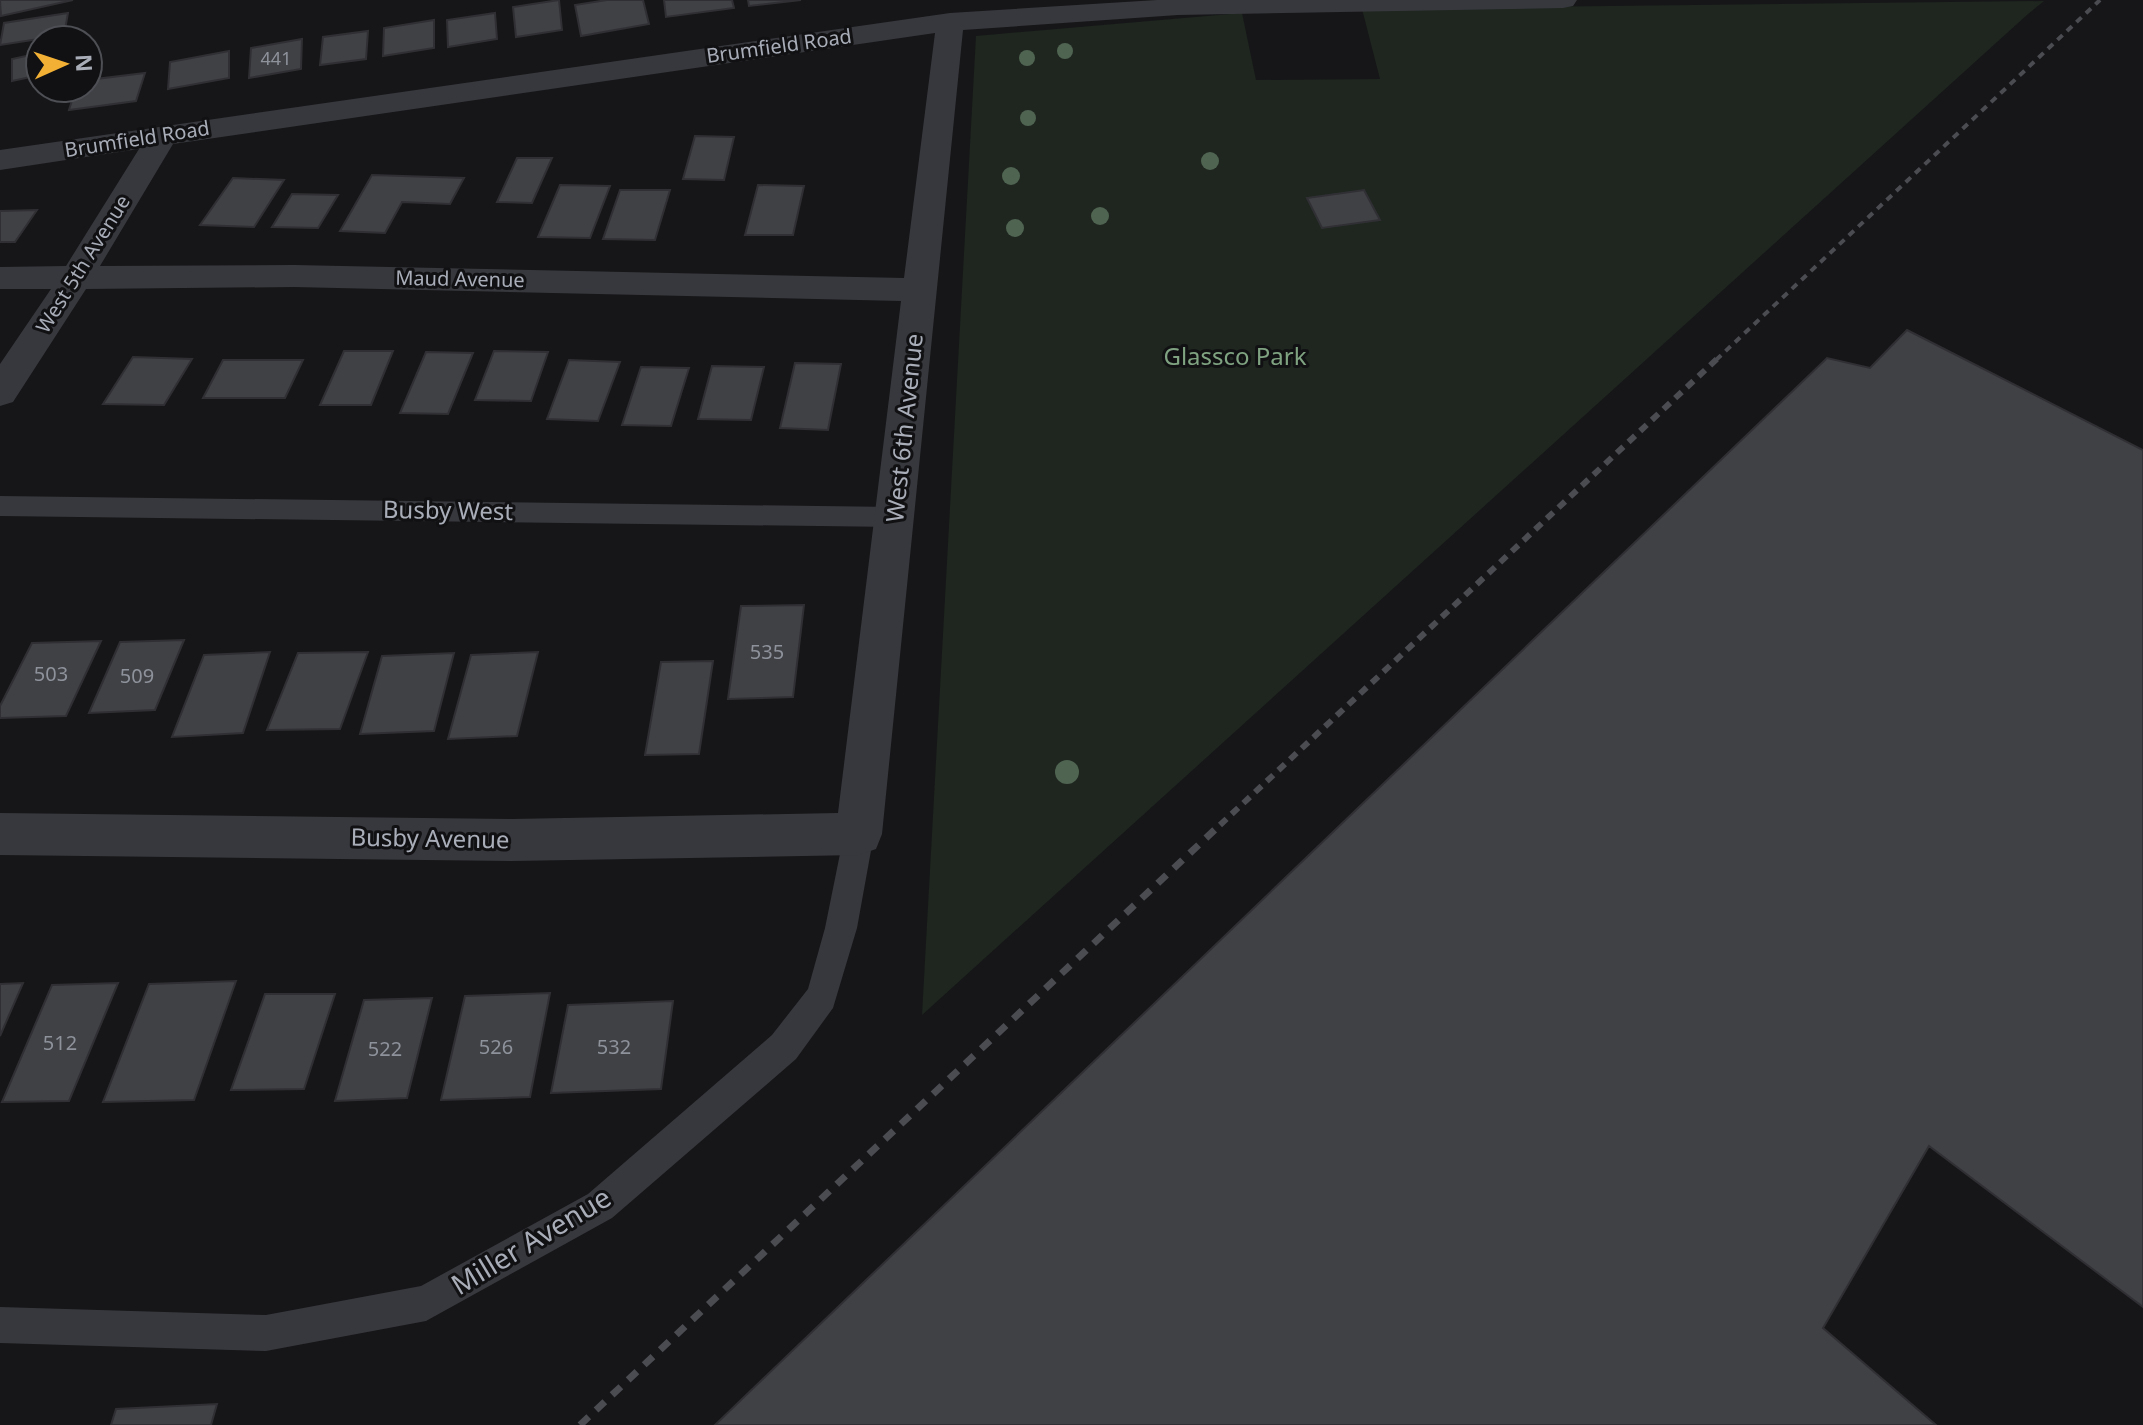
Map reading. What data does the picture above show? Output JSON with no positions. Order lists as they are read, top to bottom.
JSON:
{
  "streets": {
    "street": [
      "Brumfield Road",
      "West 5th Avenue",
      "Maud Avenue",
      "West 6th Avenue",
      "Busby Avenue"
    ],
    "lane": ["Busby West", "Miller Avenue"]
  },
  "crossings": [
    ["Brumfield Road", "West 5th Avenue"],
    ["Brumfield Road", "West 6th Avenue"],
    ["West 5th Avenue", "Maud Avenue"],
    ["Maud Avenue", "West 6th Avenue"],
    ["West 6th Avenue", "Busby West"],
    ["West 6th Avenue", "Busby Avenue"],
    ["West 6th Avenue", "Miller Avenue"],
    ["Busby Avenue", "Miller Avenue"]
  ],
  "parks": ["Glassco Park"],
  "house_numbers": [
    "441",
    "535",
    "503",
    "509",
    "512",
    "526",
    "532",
    "522"
  ],
  "north": "right"
}
